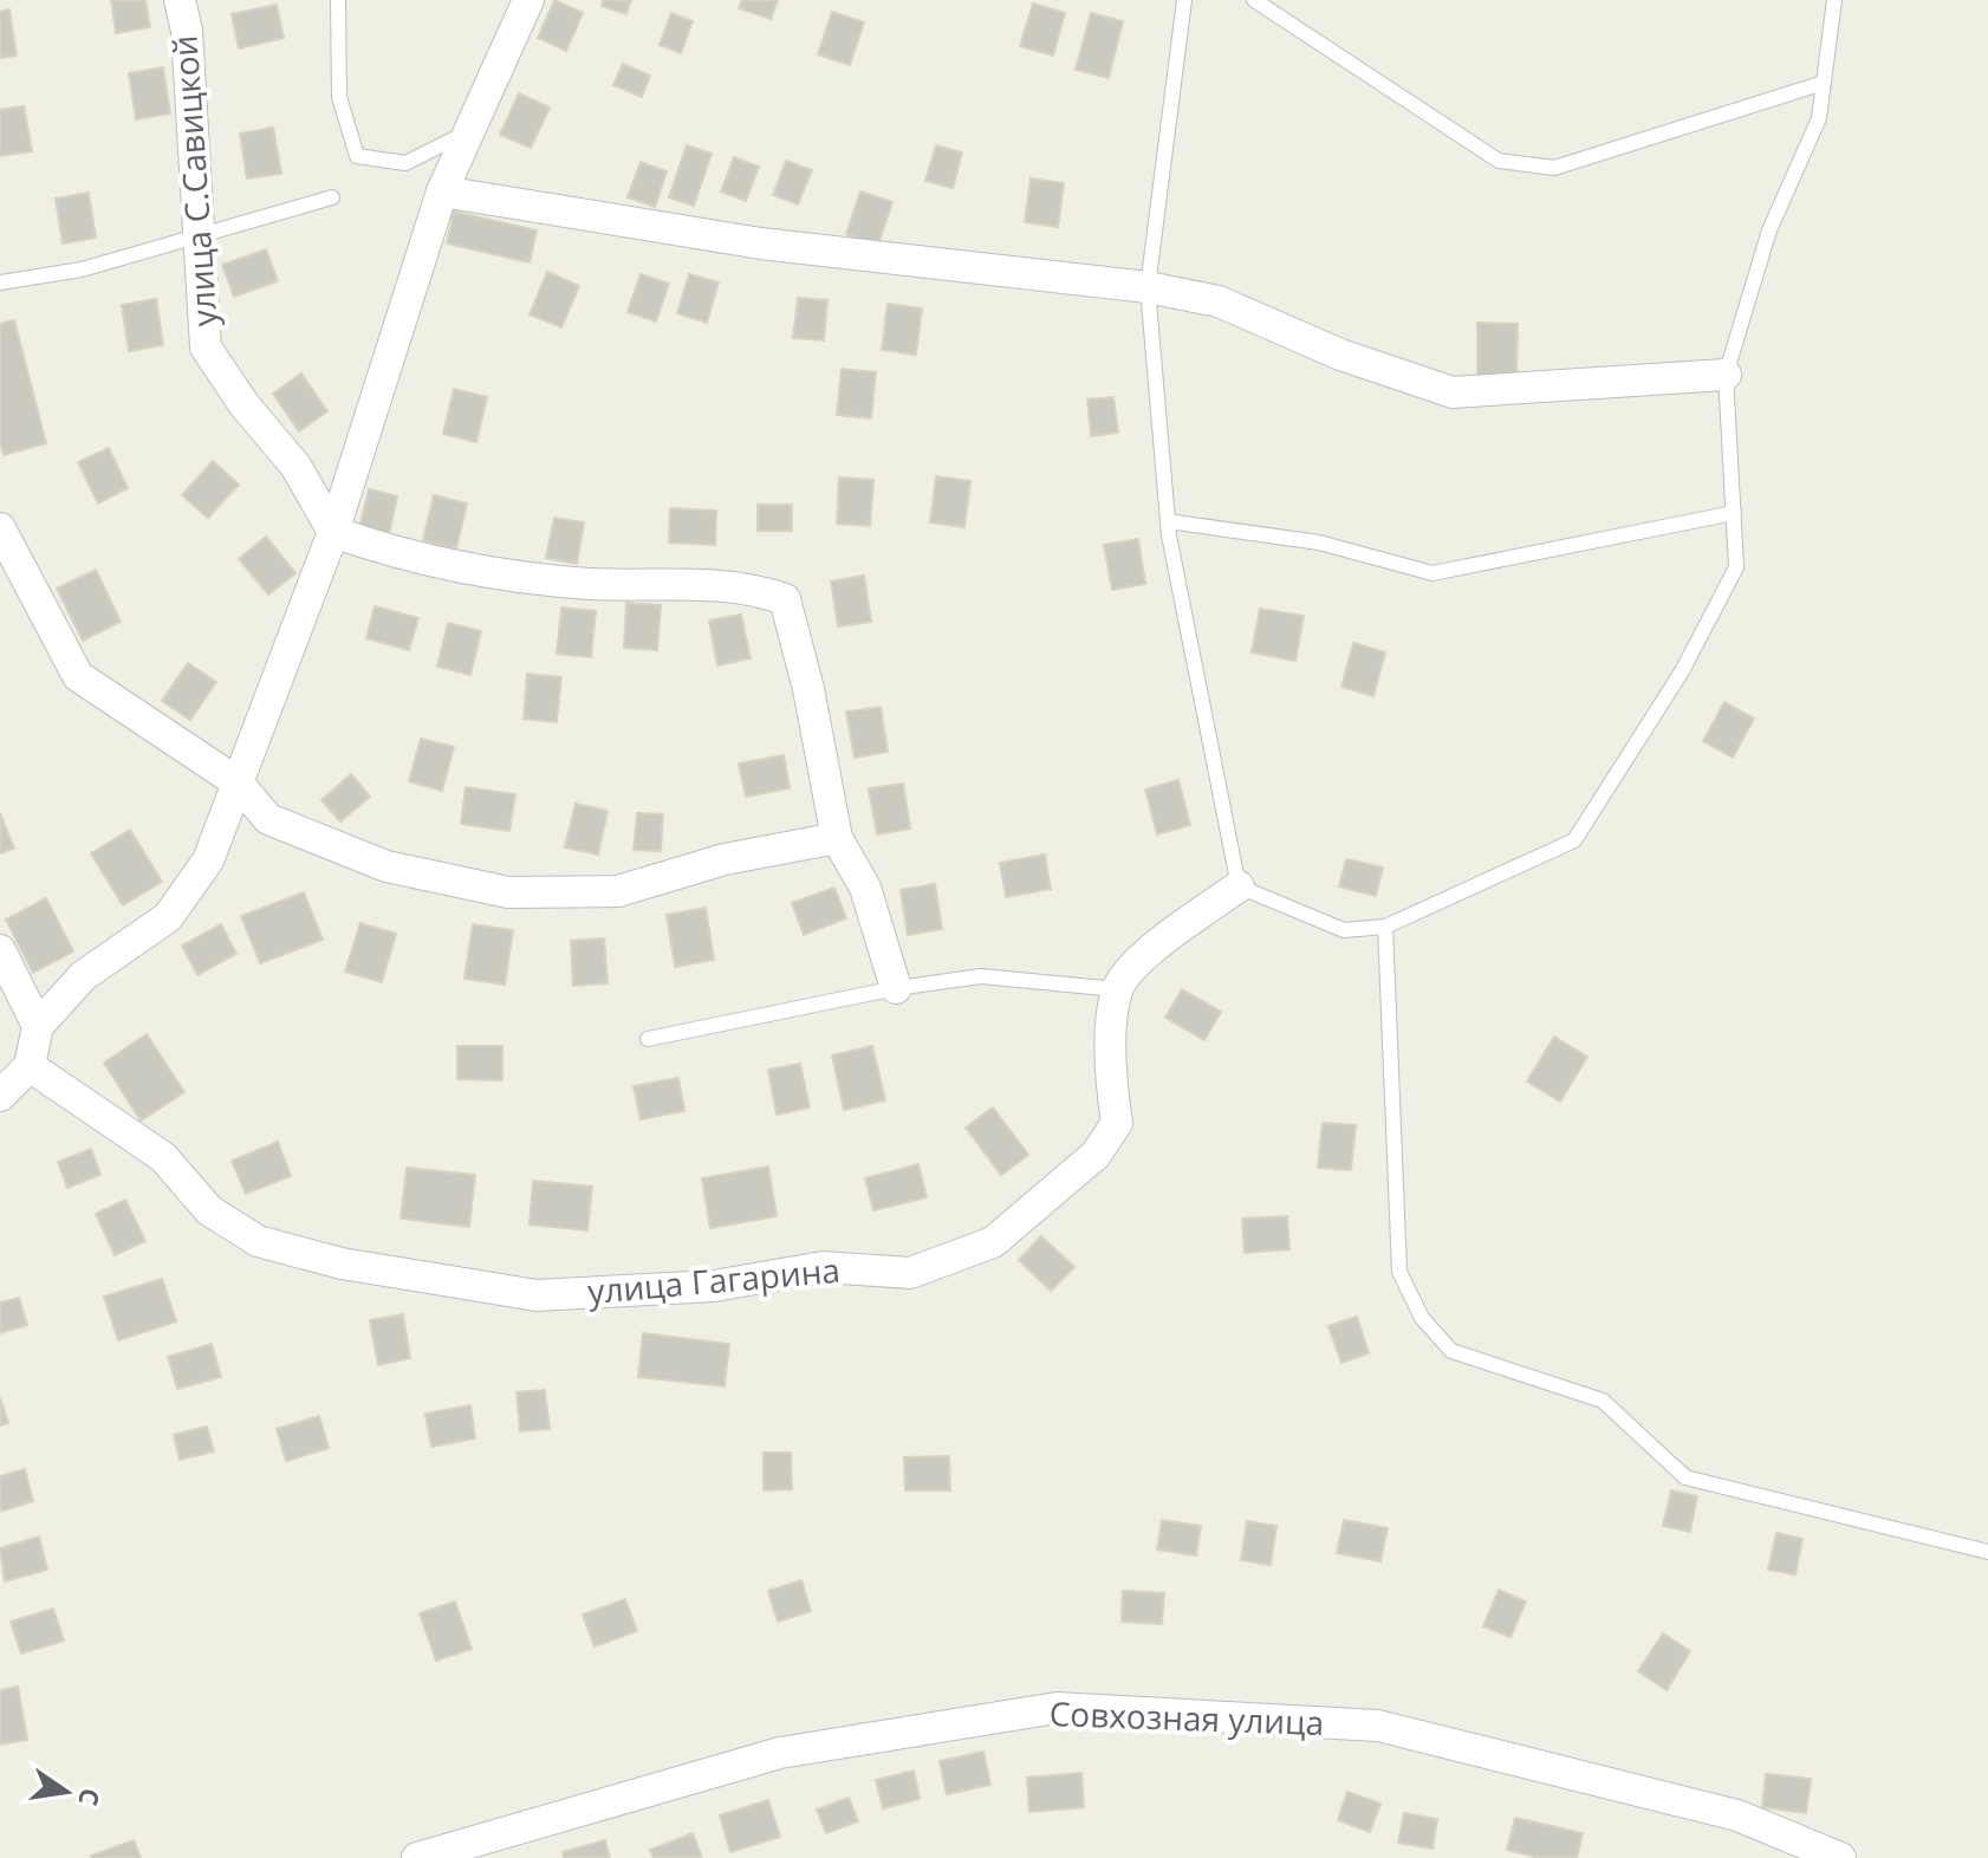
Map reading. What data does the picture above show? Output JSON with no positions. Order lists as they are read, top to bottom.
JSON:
{
  "streets": {
    "street": ["улица С.Савицкой", "улица Гагарина", "Совхозная улица"]
  },
  "north": "right"
}
